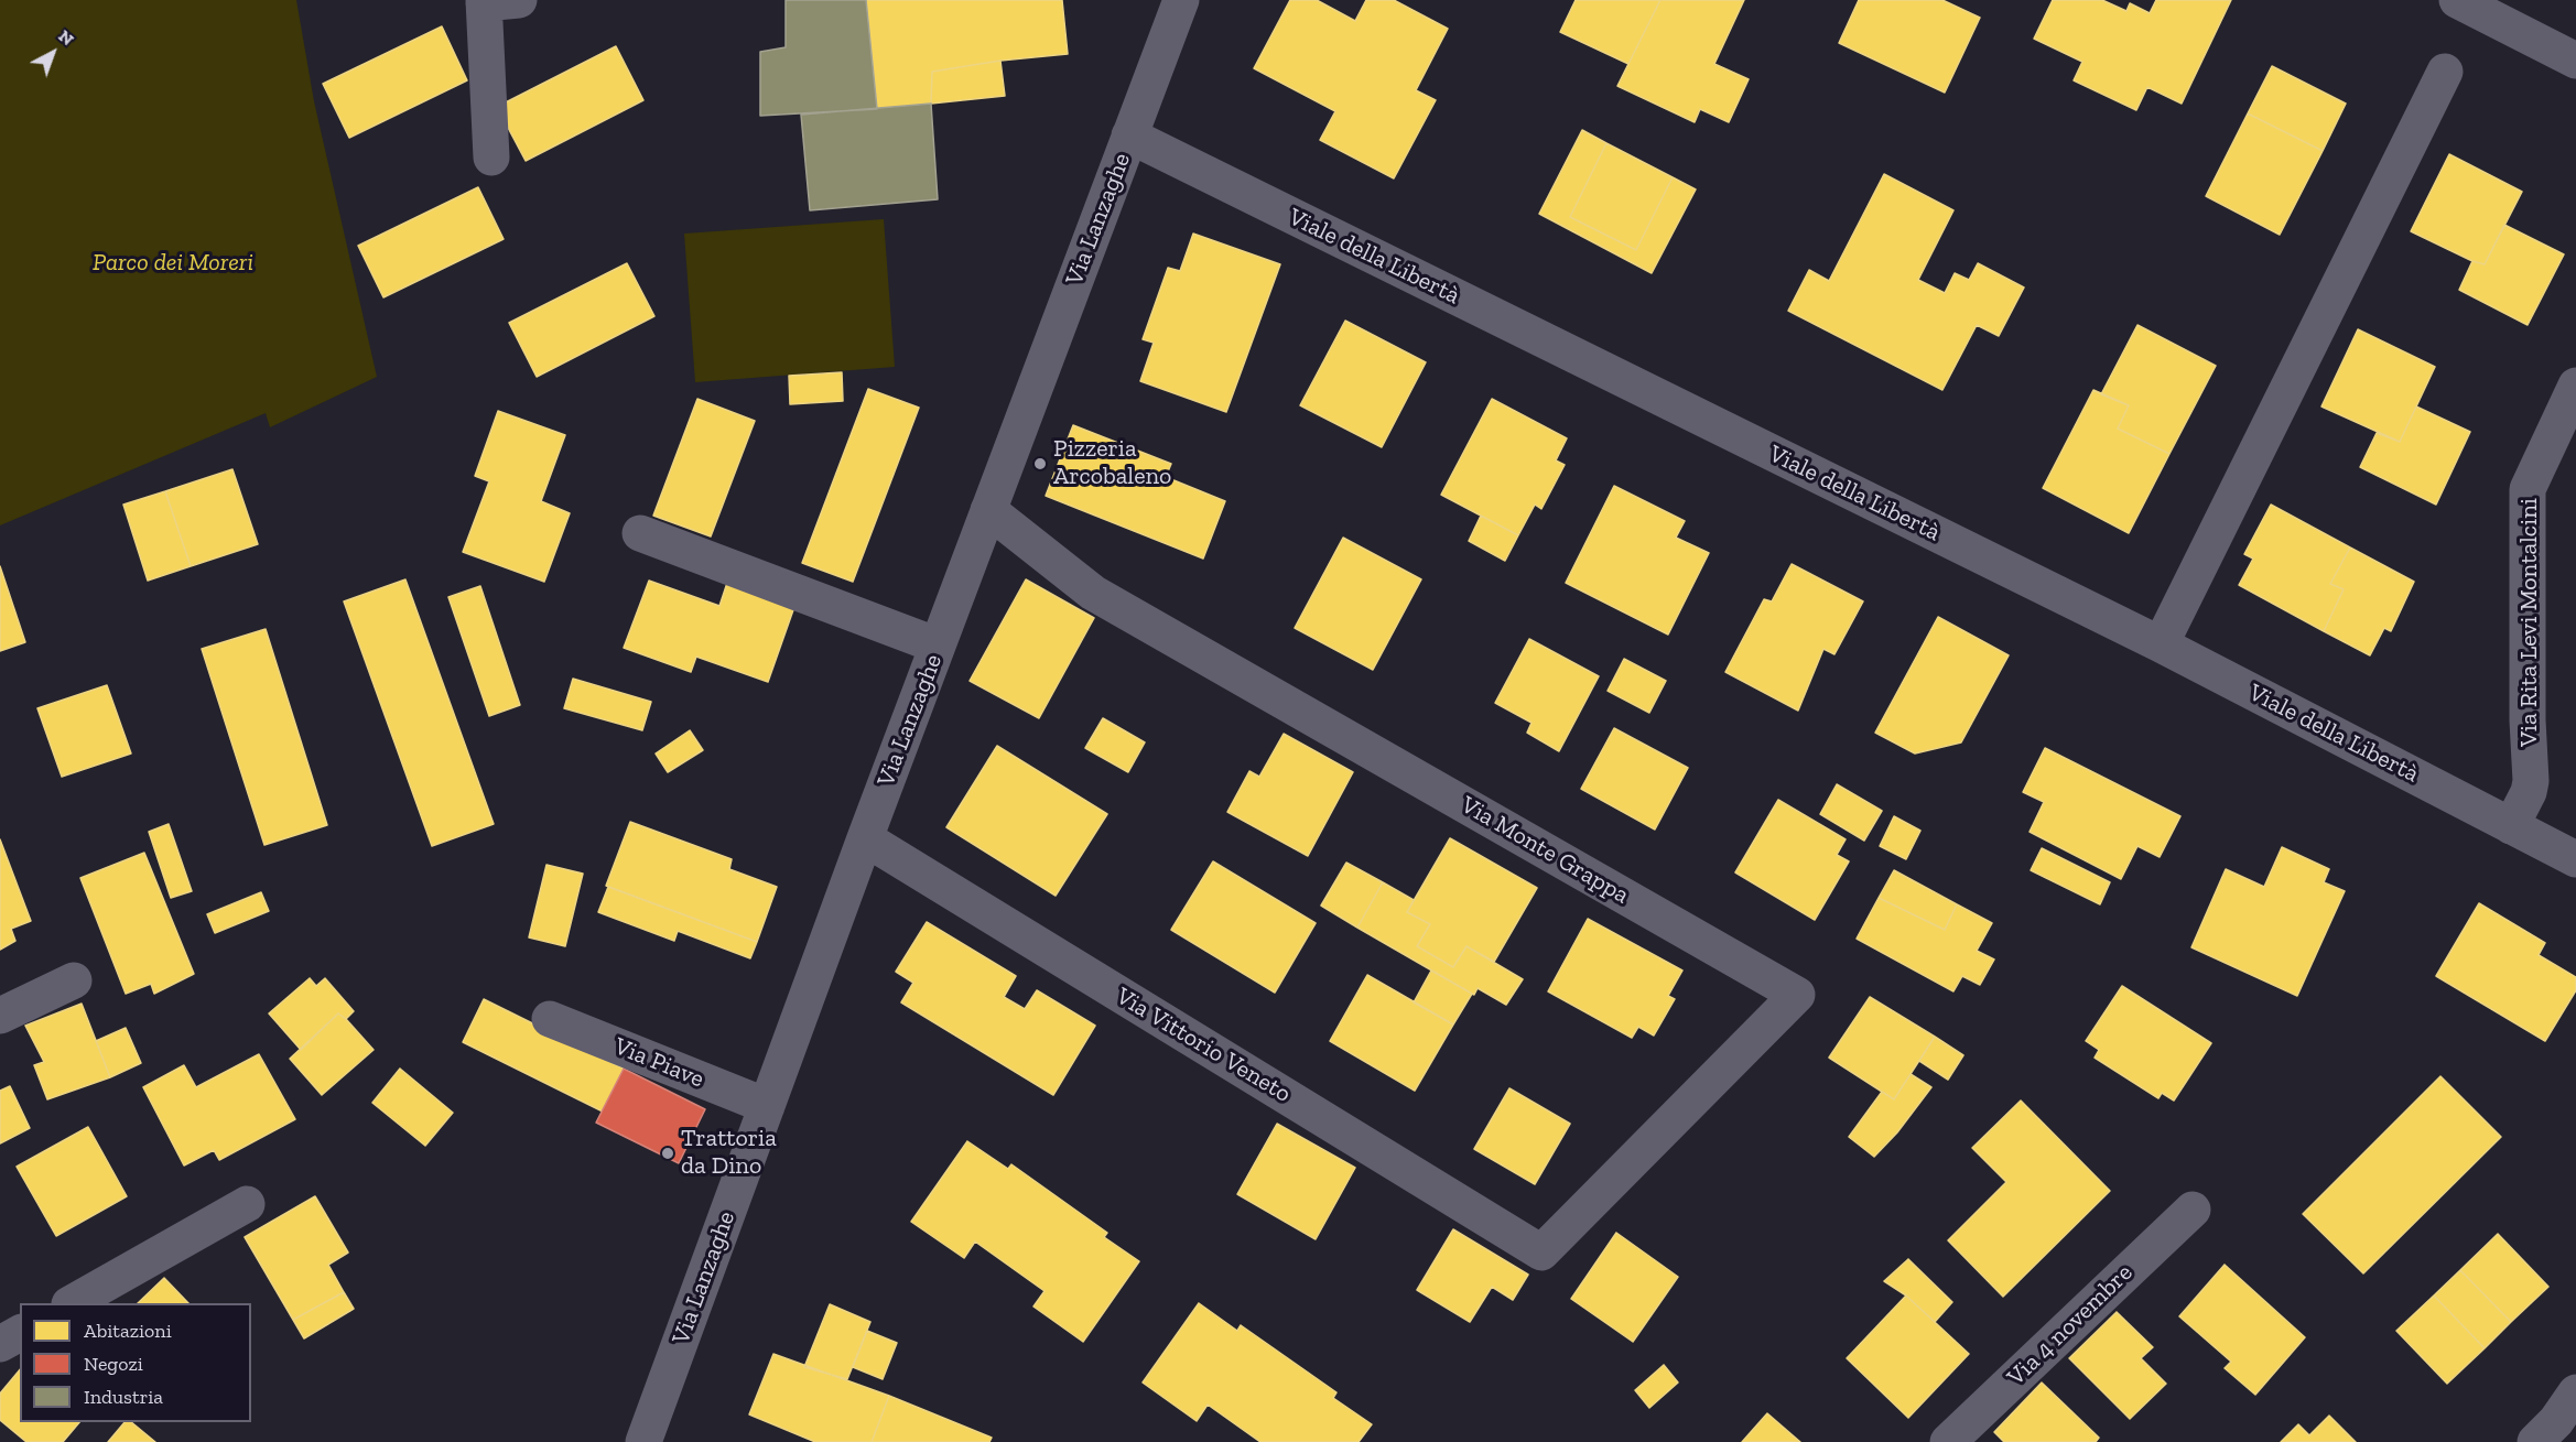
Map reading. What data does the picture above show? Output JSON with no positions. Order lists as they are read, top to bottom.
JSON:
{
  "streets": {
    "street": [
      "Via Lanzaghe",
      "Viale della Libertà",
      "Via Rita Levi Montalcini",
      "Via Monte Grappa",
      "Via Vittorio Veneto",
      "Via Piave",
      "Via 4 novembre"
    ]
  },
  "crossings": [
    ["Via Lanzaghe", "Viale della Libertà"],
    ["Via Lanzaghe", "Via Monte Grappa"],
    ["Via Lanzaghe", "Via Vittorio Veneto"],
    ["Via Lanzaghe", "Via Piave"],
    ["Viale della Libertà", "Via Rita Levi Montalcini"],
    ["Via Monte Grappa", "Via Vittorio Veneto"]
  ],
  "parks": ["Parco dei Moreri"],
  "places": ["Pizzeria Arcobaleno", "Trattoria da Dino"],
  "legend": ["Abitazioni", "Negozi", "Industria"],
  "north": "top right"
}
